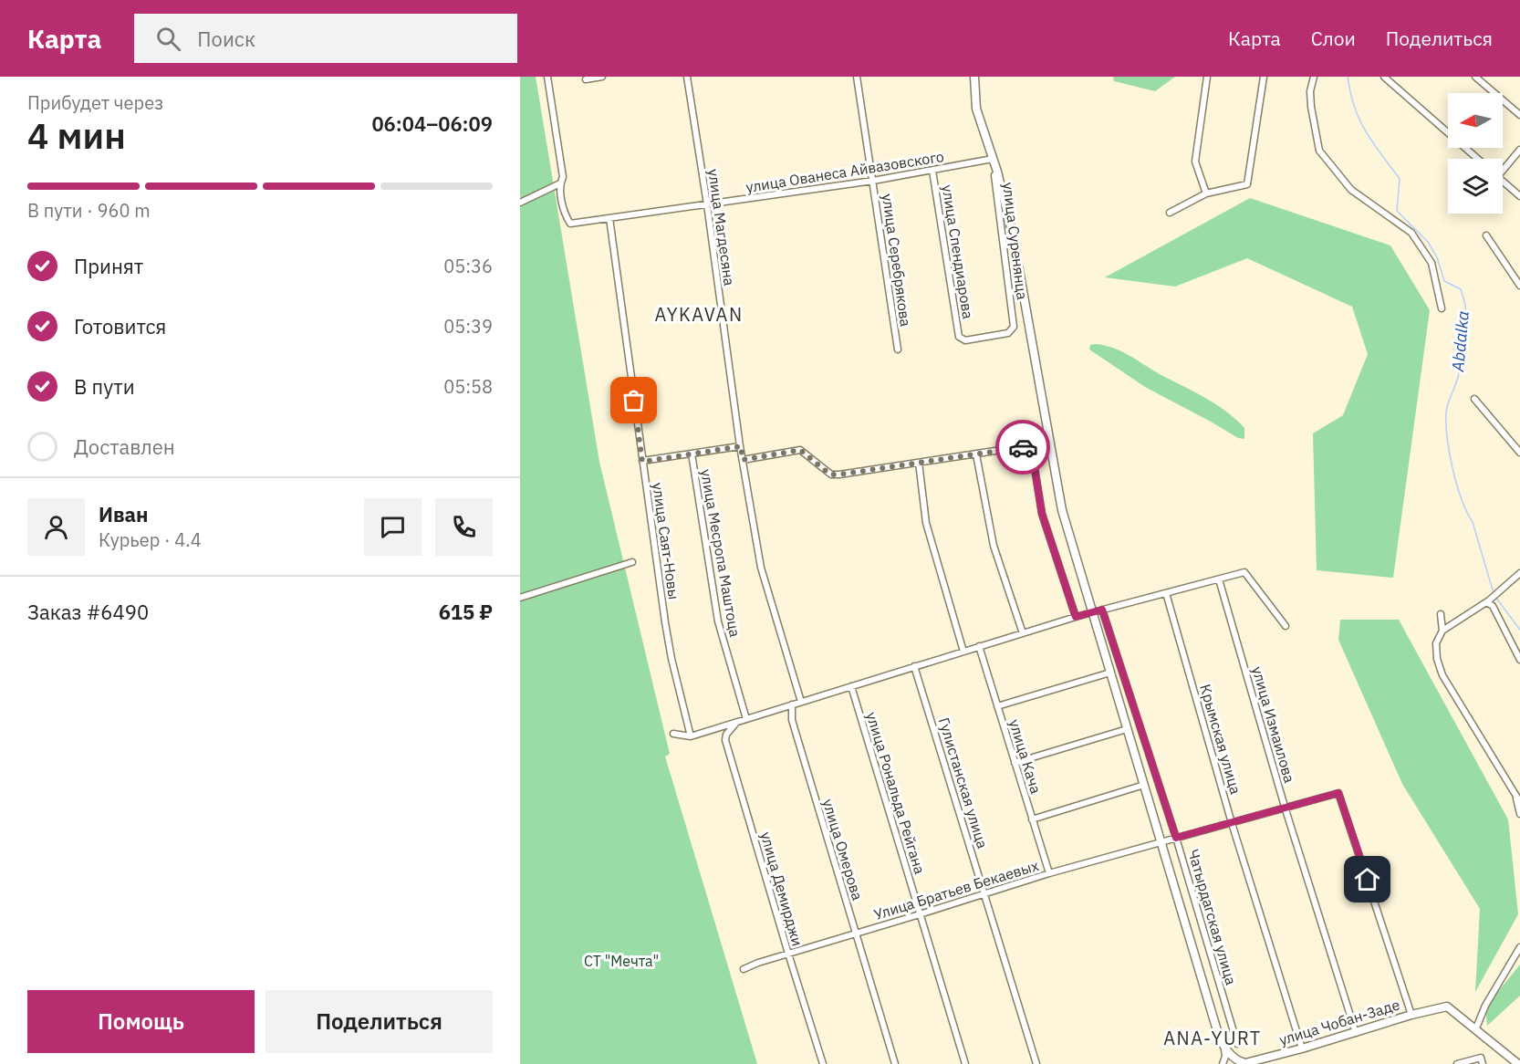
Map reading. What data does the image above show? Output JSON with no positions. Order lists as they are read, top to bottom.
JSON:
{
  "streets": {
    "main road": ["улица Чобан-Заде"],
    "street": [
      "улица Ованеса Айвазовского",
      "улица Магдесяна",
      "улица Суренянца",
      "улица Спендиарова",
      "улица Серебрякова",
      "улица Саят-Новы",
      "улица Месропа Маштоца",
      "улица Измаилова",
      "Крымская улица",
      "улица Кача",
      "Гулистанская улица",
      "улица Рональда Рейгана",
      "улица Омерова",
      "улица Демирджи",
      "Улица Братьев Бекаевых",
      "Чатырдагская улица"
    ]
  },
  "crossings": [
    ["улица Ованеса Айвазовского", "улица Магдесяна"],
    ["улица Ованеса Айвазовского", "улица Суренянца"],
    ["улица Ованеса Айвазовского", "улица Спендиарова"],
    ["улица Ованеса Айвазовского", "улица Серебрякова"],
    ["улица Ованеса Айвазовского", "улица Саят-Новы"],
    ["улица Суренянца", "улица Спендиарова"],
    ["улица Измаилова", "Улица Братьев Бекаевых"],
    ["улица Измаилова", "улица Чобан-Заде"],
    ["Крымская улица", "Улица Братьев Бекаевых"],
    ["Крымская улица", "улица Чобан-Заде"],
    ["улица Кача", "Улица Братьев Бекаевых"],
    ["Гулистанская улица", "Улица Братьев Бекаевых"],
    ["улица Рональда Рейгана", "Улица Братьев Бекаевых"],
    ["улица Омерова", "Улица Братьев Бекаевых"],
    ["улица Демирджи", "Улица Братьев Бекаевых"],
    ["Улица Братьев Бекаевых", "Чатырдагская улица"],
    ["Улица Братьев Бекаевых", "улица Чобан-Заде"]
  ],
  "districts": ["AYKAVAN", "ANA-YURT"],
  "water": ["Abdalka"],
  "parks": ["СТ \"Мечта\""],
  "north": "left",
  "page": {
    "header": "Карта",
    "search": "Поиск",
    "nav": ["Карта", "Слои", "Поделиться"],
    "heading": ["4 мин", "Прибудет через", "06:04–06:09"],
    "panel": [
      "Иван",
      "Курьер · 4.4",
      "Заказ #6490",
      "615 ₽"
    ],
    "bar": "В пути · 960 m",
    "list": [
      ["Принят", "05:36"],
      ["Готовится", "05:39"],
      ["В пути", "05:58"],
      "Доставлен"
    ],
    "buttons": ["Помощь", "Поделиться"]
  }
}
